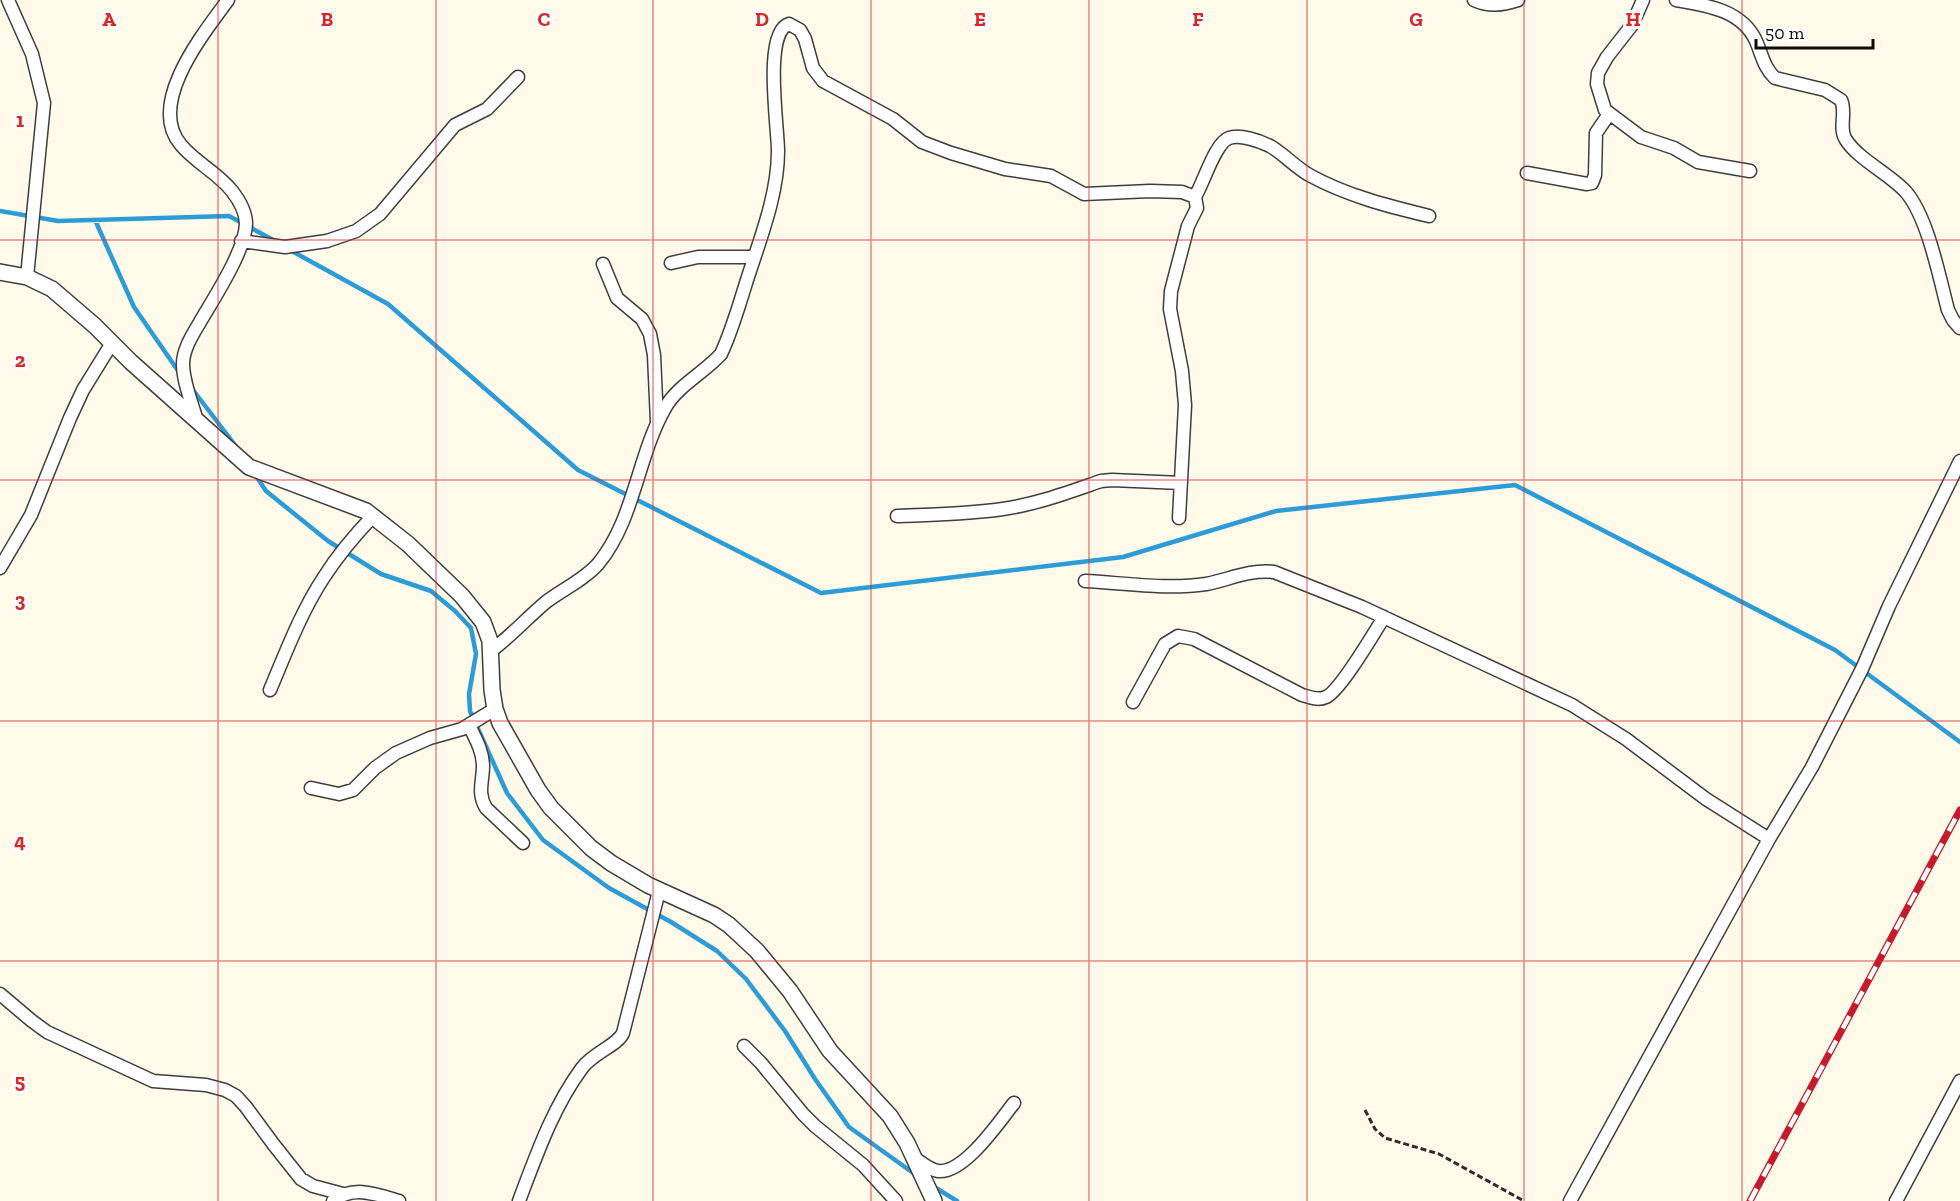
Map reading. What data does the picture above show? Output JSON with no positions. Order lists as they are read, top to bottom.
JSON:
{
  "scale_bar": "50 m",
  "grid": {
    "columns": [
      "A",
      "B",
      "C",
      "D",
      "E",
      "F",
      "G",
      "H"
    ],
    "rows": [
      "1",
      "2",
      "3",
      "4",
      "5"
    ]
  }
}
